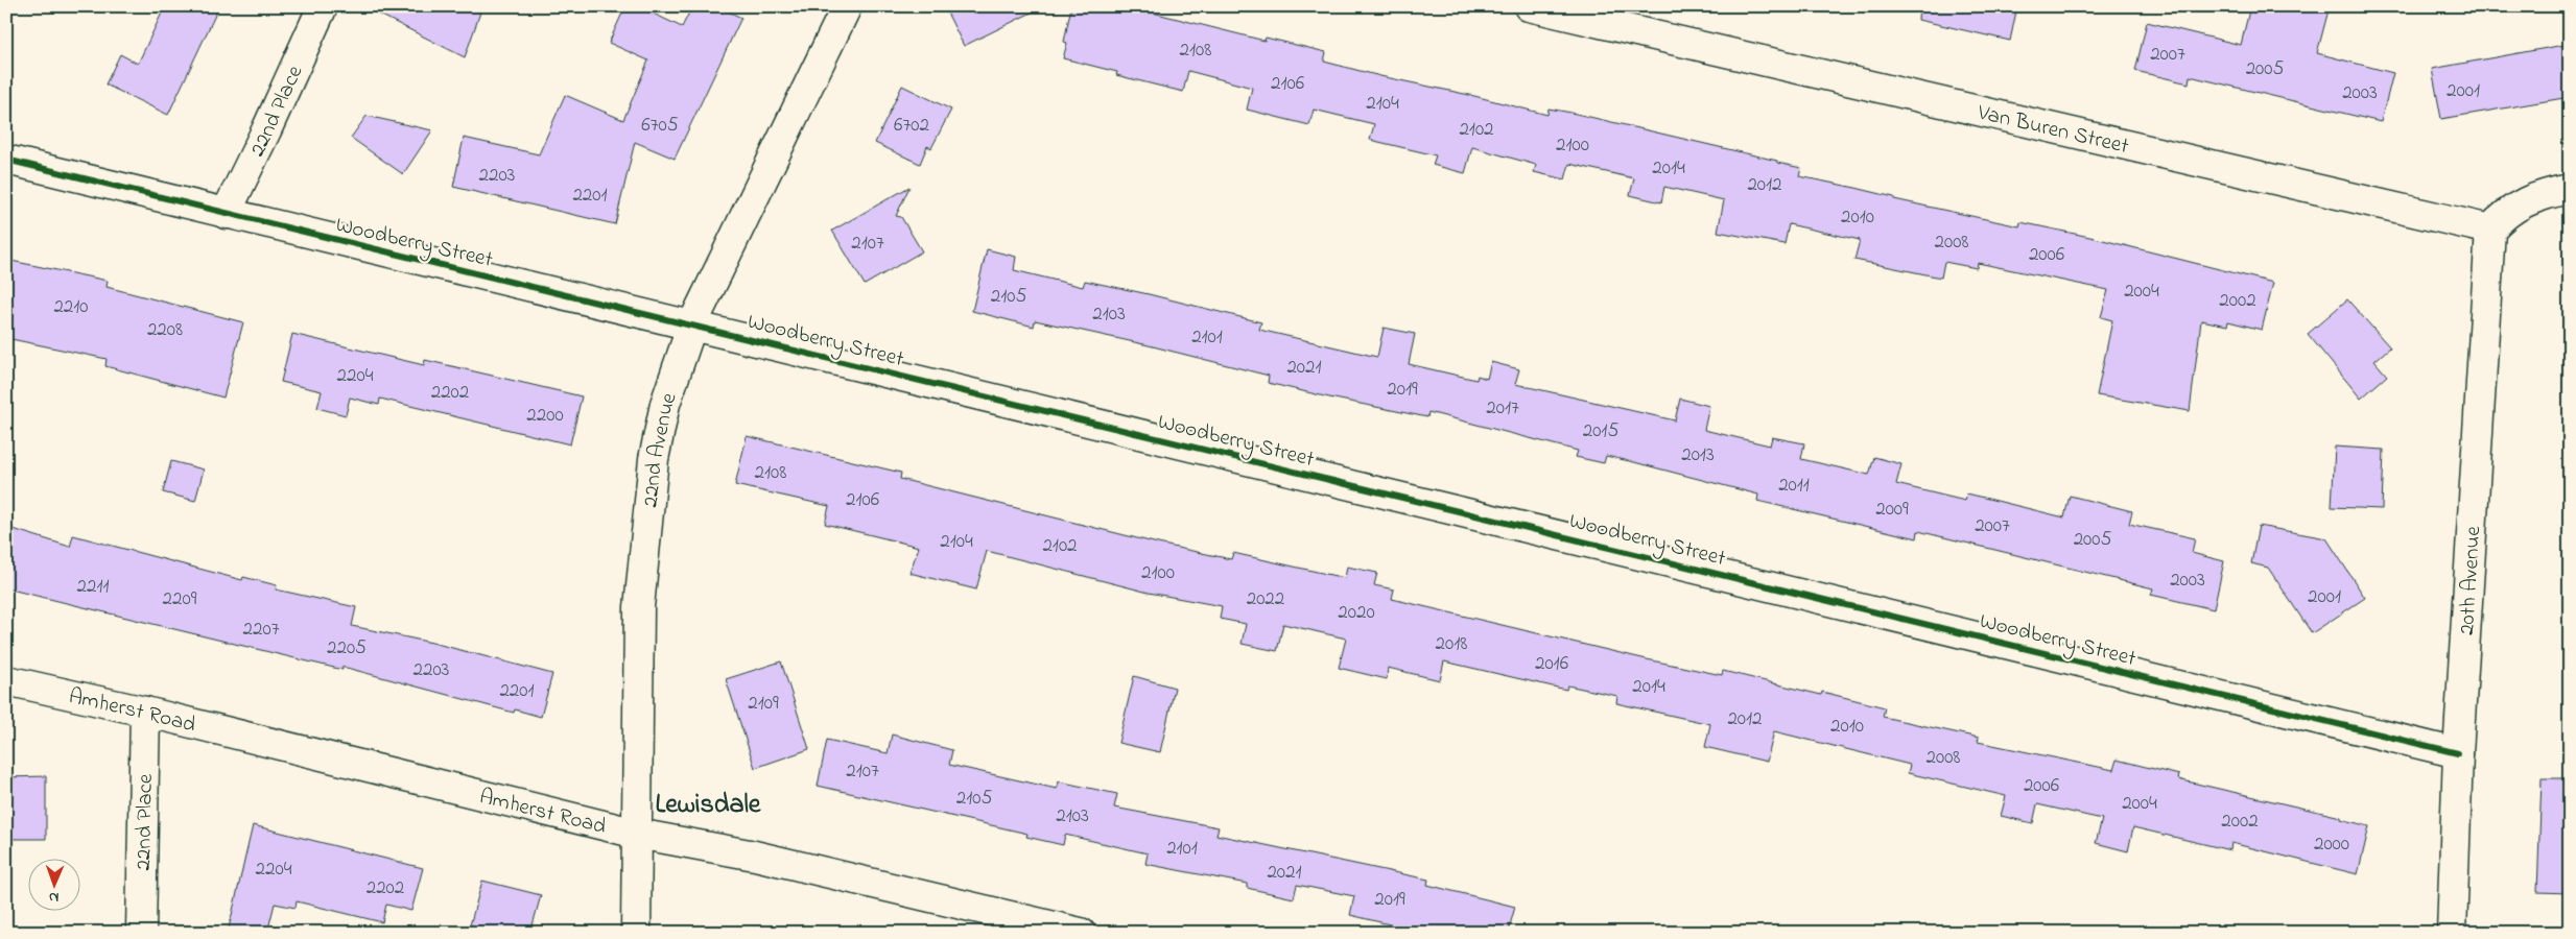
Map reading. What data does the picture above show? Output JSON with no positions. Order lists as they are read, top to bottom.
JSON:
{
  "streets": {
    "street": [
      "22nd Place",
      "Van Buren Street",
      "Woodberry Street",
      "22nd Avenue",
      "20th Avenue",
      "Amherst Road"
    ]
  },
  "crossings": [
    ["22nd Place", "Woodberry Street"],
    ["22nd Place", "Amherst Road"],
    ["Van Buren Street", "20th Avenue"],
    ["Woodberry Street", "22nd Avenue"],
    ["Woodberry Street", "20th Avenue"],
    ["22nd Avenue", "Amherst Road"]
  ],
  "districts": ["Lewisdale"],
  "house_numbers": [
    "2108",
    "2007",
    "2005",
    "2106",
    "2001",
    "2003",
    "2104",
    "6705",
    "6702",
    "2102",
    "2100",
    "2014",
    "2203",
    "2012",
    "2201",
    "2010",
    "2008",
    "2107",
    "2006",
    "2004",
    "2105",
    "2002",
    "2210",
    "2103",
    "2208",
    "2101",
    "2021",
    "2204",
    "2019",
    "2202",
    "2017",
    "2200",
    "2015",
    "2013",
    "2108",
    "2011",
    "2106",
    "2009",
    "2007",
    "2005",
    "2104",
    "2102",
    "2100",
    "2003",
    "2211",
    "2001",
    "2209",
    "2022",
    "2020",
    "2207",
    "2018",
    "2205",
    "2016",
    "2203",
    "2014",
    "2201",
    "2109",
    "2012",
    "2010",
    "2008",
    "2107",
    "2006",
    "2105",
    "2004",
    "2103",
    "2002",
    "2000",
    "2101",
    "2204",
    "2021",
    "2202",
    "2019"
  ],
  "north": "bottom"
}
